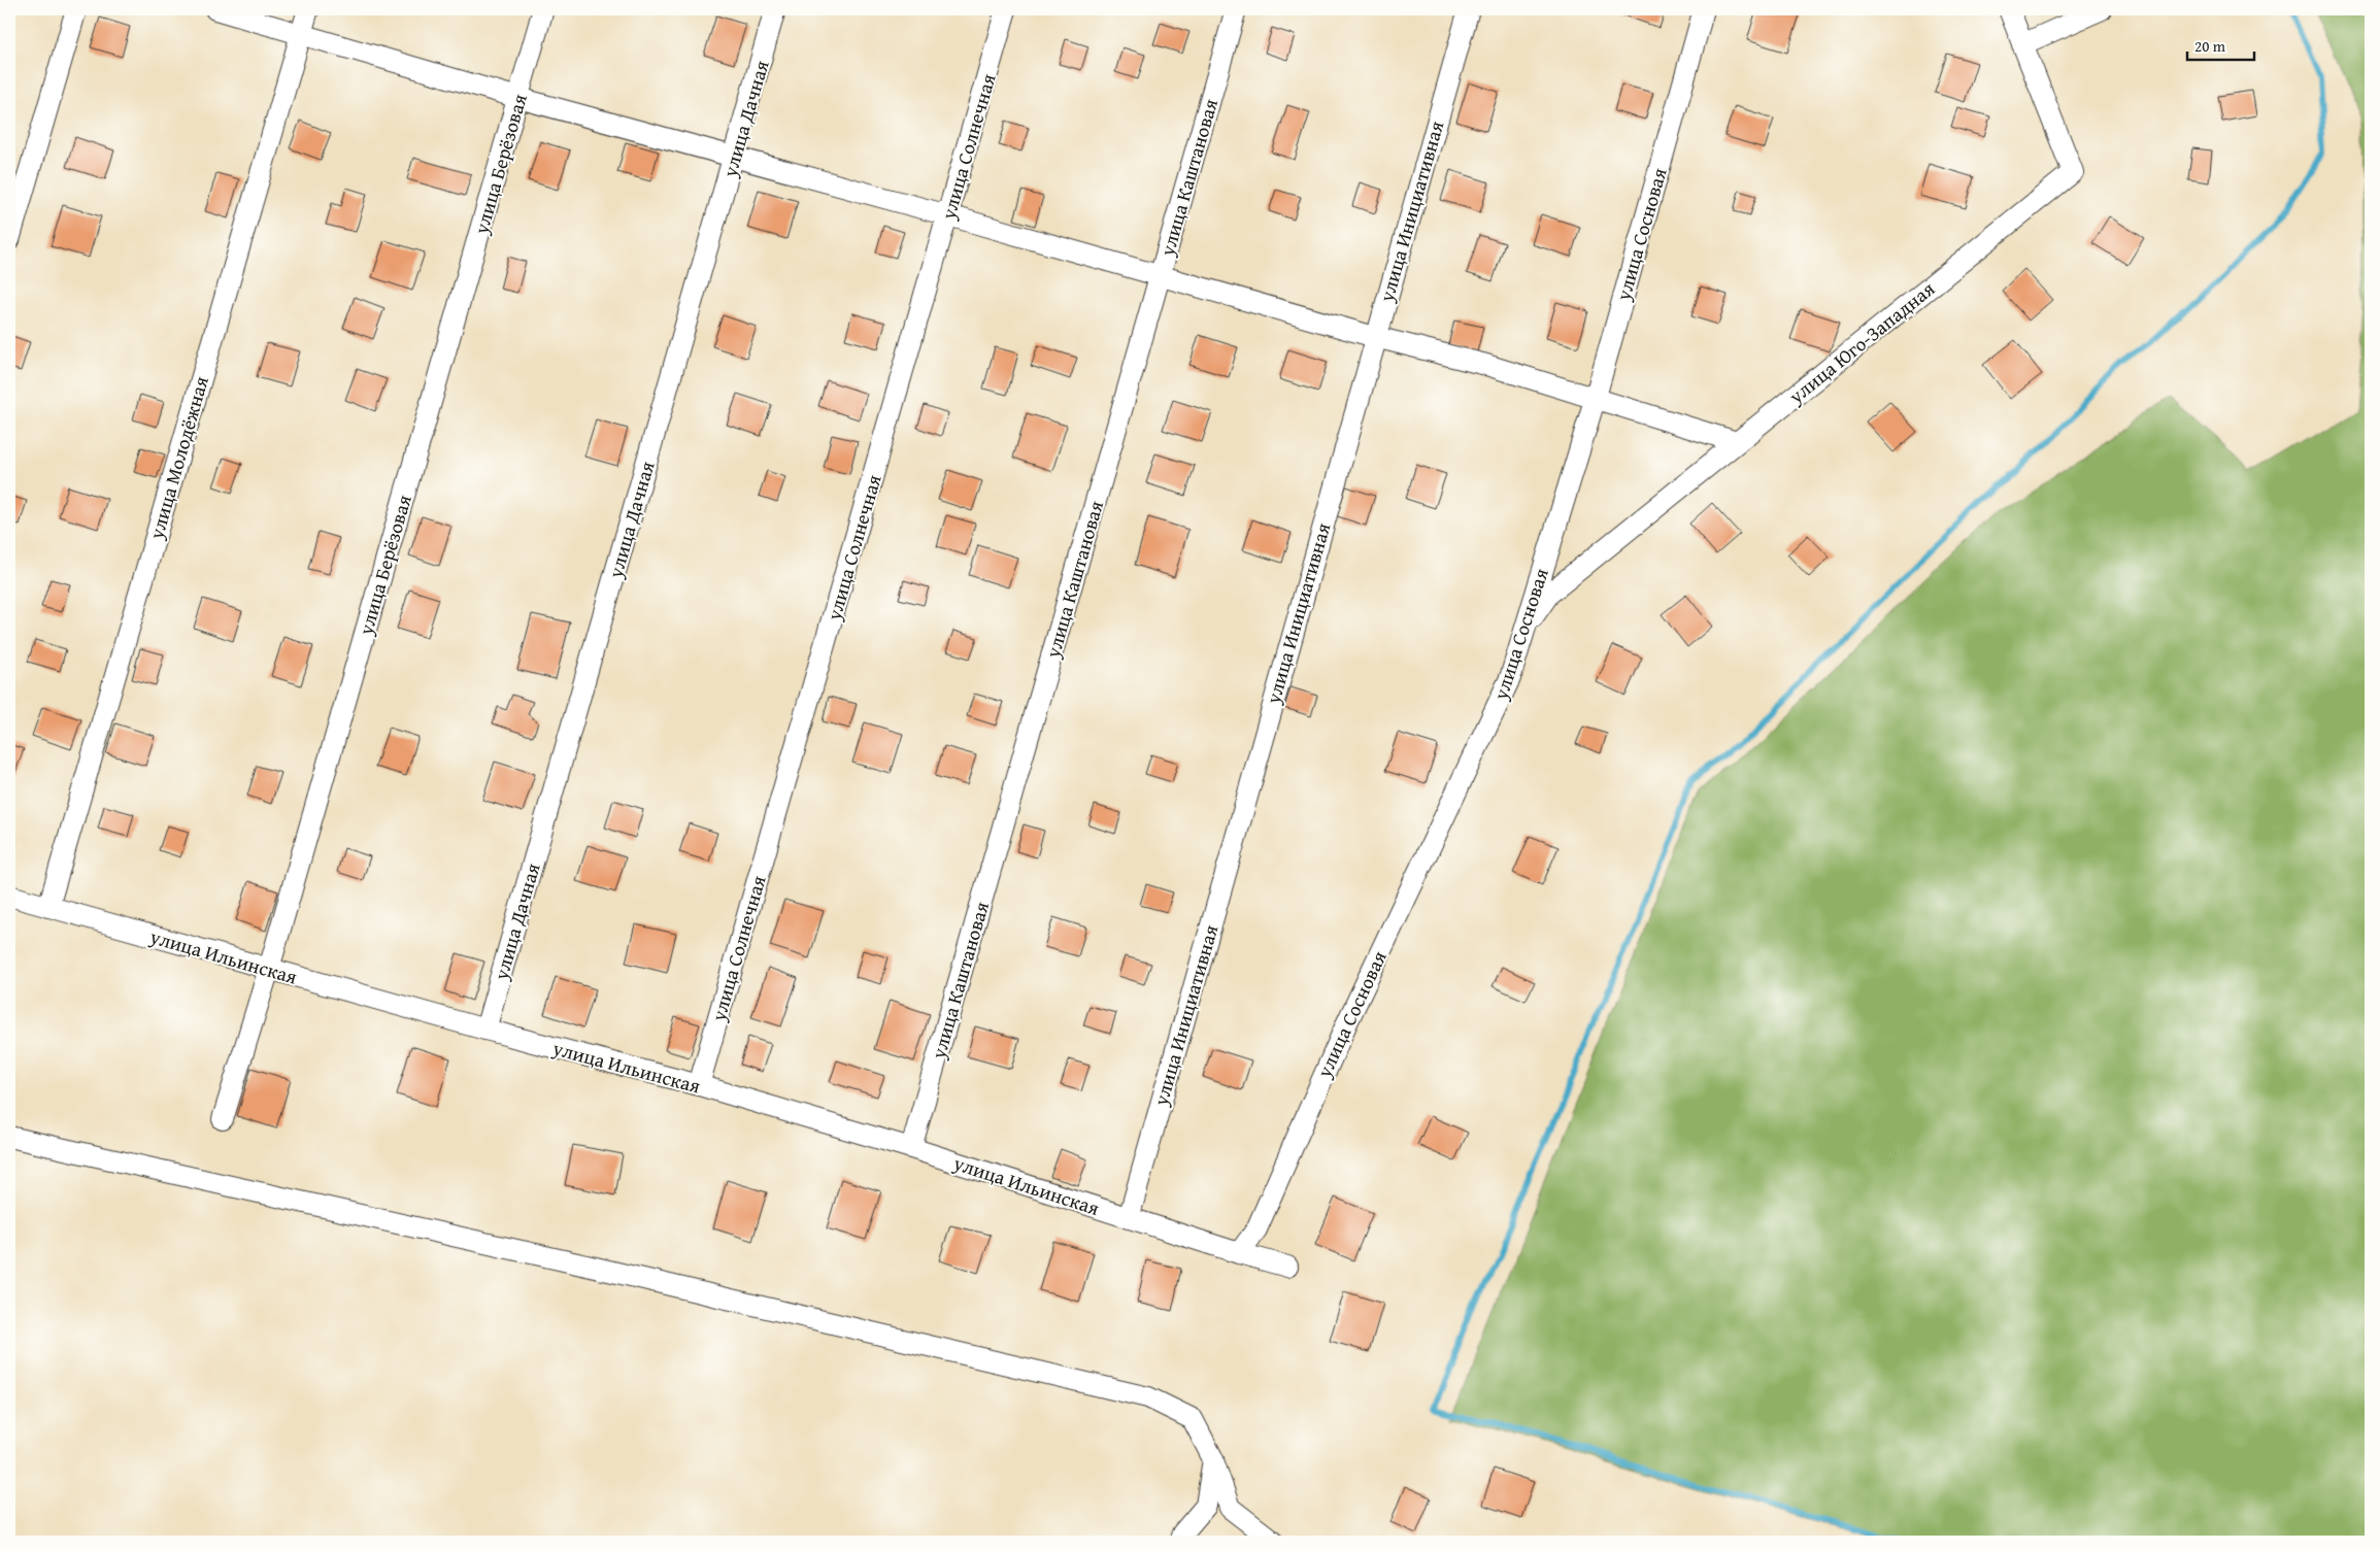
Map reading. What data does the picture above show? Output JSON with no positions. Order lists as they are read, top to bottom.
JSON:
{
  "streets": {
    "street": [
      "улица Дачная",
      "улица Солнечная",
      "улица Берёзовая",
      "улица Каштановая",
      "улица Инициативная",
      "улица Сосновая",
      "улица Юго-Западная",
      "улица Молодёжная",
      "улица Ильинская"
    ]
  },
  "crossings": [
    ["улица Дачная", "улица Ильинская"],
    ["улица Солнечная", "улица Ильинская"],
    ["улица Берёзовая", "улица Ильинская"],
    ["улица Каштановая", "улица Ильинская"],
    ["улица Инициативная", "улица Ильинская"],
    ["улица Сосновая", "улица Юго-Западная"],
    ["улица Сосновая", "улица Ильинская"],
    ["улица Молодёжная", "улица Ильинская"]
  ],
  "scale_bar": "20 m"
}
